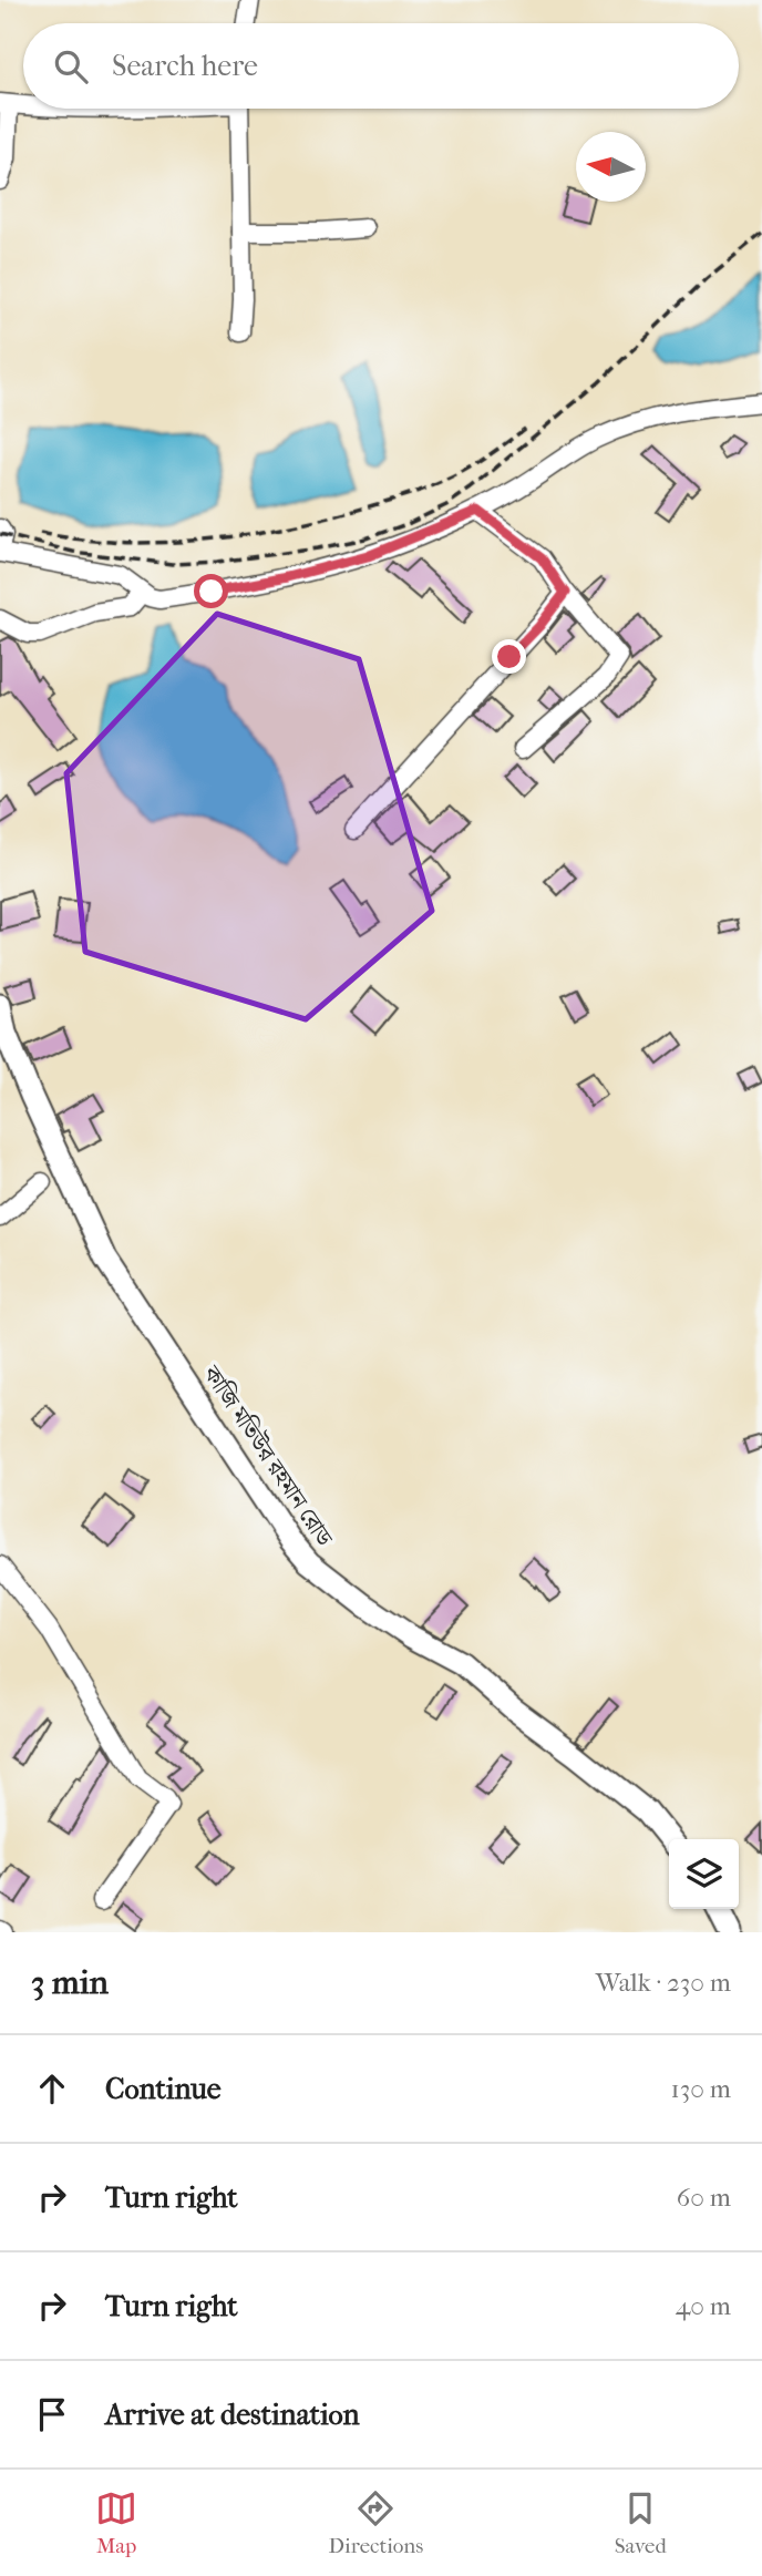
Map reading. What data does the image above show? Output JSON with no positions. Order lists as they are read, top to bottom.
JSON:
{
  "streets": {
    "main road": ["কাজি মতিউর রহমান রোড"]
  },
  "north": "left",
  "page": {
    "search": "Search here",
    "heading": ["3 min", "Walk · 230 m"],
    "list": [
      ["Continue", "130 m"],
      ["Turn right", "60 m"],
      ["Turn right", "40 m"],
      "Arrive at destination"
    ],
    "nav": ["Map", "Directions", "Saved"]
  }
}
